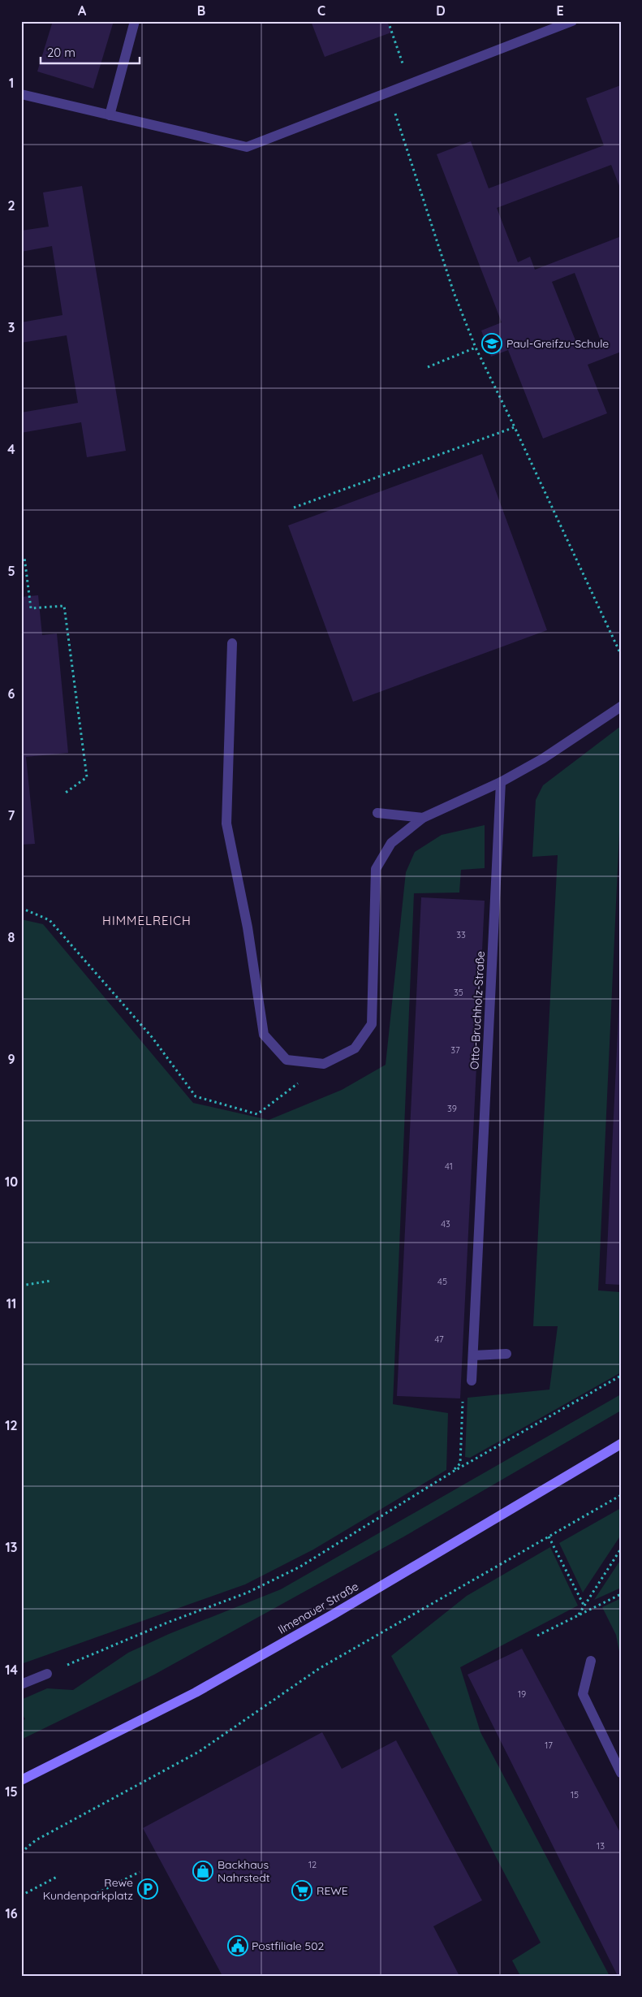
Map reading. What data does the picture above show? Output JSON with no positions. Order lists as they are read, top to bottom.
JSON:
{
  "streets": {
    "main road": ["Ilmenauer Straße"],
    "street": ["Otto-Bruchholz-Straße"]
  },
  "districts": ["HIMMELREICH"],
  "places": {
    "school or university": ["Paul-Greifzu-Schule"],
    "shop": ["Backhaus Nahrstedt"],
    "parking": ["Rewe Kundenparkplatz"],
    "supermarket": ["REWE"],
    "public building": ["Postfiliale 502"]
  },
  "house_numbers": [
    "33",
    "35",
    "37",
    "39",
    "41",
    "43",
    "45",
    "47",
    "19",
    "17",
    "15",
    "13",
    "12"
  ],
  "scale_bar": "20 m",
  "grid": {
    "columns": [
      "A",
      "B",
      "C",
      "D",
      "E"
    ],
    "rows": [
      "1",
      "2",
      "3",
      "4",
      "5",
      "6",
      "7",
      "8",
      "9",
      "10",
      "11",
      "12",
      "13",
      "14",
      "15",
      "16"
    ]
  }
}
